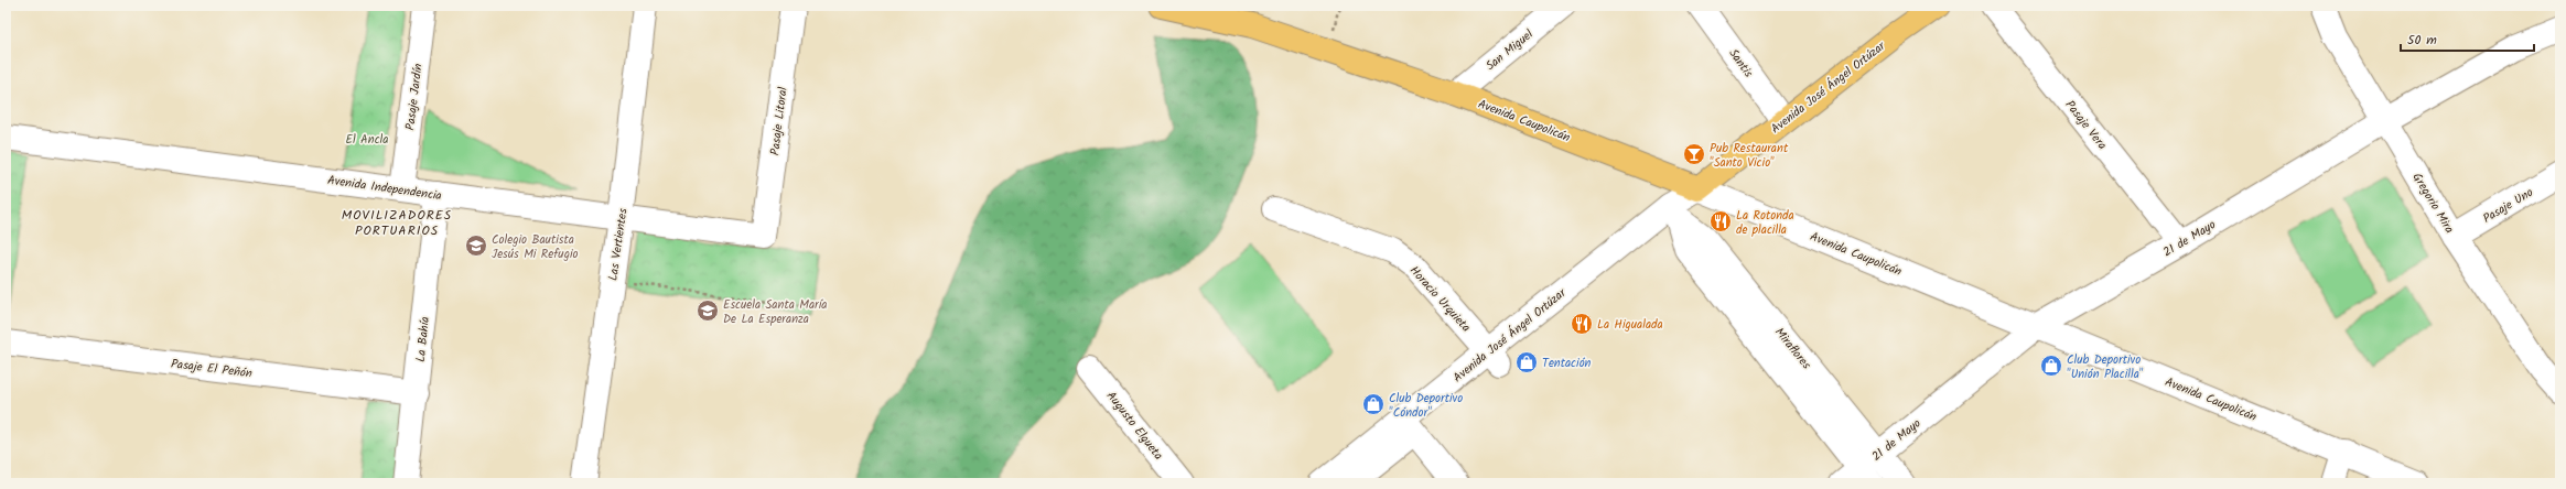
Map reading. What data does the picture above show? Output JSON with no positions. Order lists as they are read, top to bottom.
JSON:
{
  "streets": {
    "main road": ["Avenida José Ángel Ortúzar", "Avenida Caupolicán"],
    "street": [
      "San Miguel",
      "Santis",
      "Pasaje Jardín",
      "Pasaje Litoral",
      "Pasaje Vera",
      "Avenida Independencia",
      "Gregorio Mira",
      "Pasaje Uno",
      "21 de Mayo",
      "Las Vertientes",
      "Horacio Urquieta",
      "La Bahía",
      "Miraflores",
      "Pasaje El Peñón",
      "Augusto Elgueta"
    ]
  },
  "crossings": [
    ["San Miguel", "Avenida Caupolicán"],
    ["Santis", "Avenida José Ángel Ortúzar"],
    ["Avenida José Ángel Ortúzar", "Avenida Caupolicán"],
    ["Avenida José Ángel Ortúzar", "Horacio Urquieta"],
    ["Avenida José Ángel Ortúzar", "Miraflores"],
    ["Pasaje Jardín", "Avenida Independencia"],
    ["Avenida Caupolicán", "21 de Mayo"],
    ["Pasaje Litoral", "Avenida Independencia"],
    ["Pasaje Vera", "21 de Mayo"],
    ["Avenida Independencia", "Las Vertientes"],
    ["Avenida Independencia", "La Bahía"],
    ["Gregorio Mira", "Pasaje Uno"],
    ["Gregorio Mira", "21 de Mayo"],
    ["21 de Mayo", "Miraflores"],
    ["La Bahía", "Pasaje El Peñón"]
  ],
  "districts": ["MOVILIZADORES PORTUARIOS"],
  "parks": ["El Ancla"],
  "places": {
    "bar": ["Pub Restaurant \"Santo Vicio\""],
    "restaurant": ["La Rotonda de placilla", "La Higualada"],
    "school or university": ["Colegio Bautista Jesús Mi Refugio", "Escuela Santa María De La Esperanza"],
    "shop": ["Tentación", "Club Deportivo \"Unión Placilla\"", "Club Deportivo \"Cóndor\""]
  },
  "scale_bar": "50 m"
}
